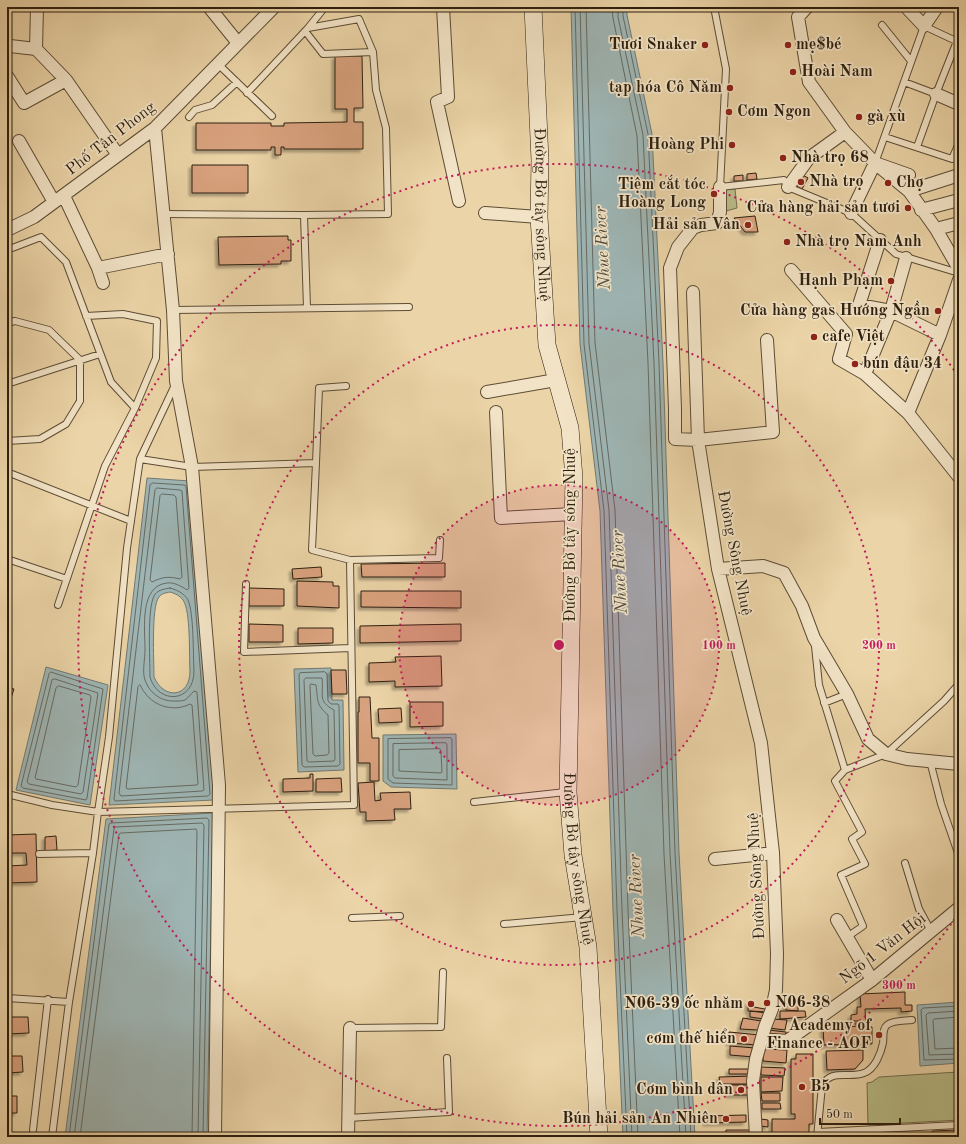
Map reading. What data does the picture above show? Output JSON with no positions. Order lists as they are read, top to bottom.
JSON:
{
  "streets": {
    "street": [
      "Phố Tân Phong",
      "Đường Bờ tây sông Nhuệ",
      "Đường Sông Nhuệ",
      "Ngõ 1 Văn Hội"
    ]
  },
  "crossings": [
    ["Đường Sông Nhuệ", "Ngõ 1 Văn Hội"]
  ],
  "water": ["Nhue River"],
  "places": [
    "Tươi Snaker",
    "mẹ$bé",
    "Hoài Nam",
    "tạp hóa Cô Năm",
    "Cơm Ngon",
    "gà xù",
    "Hoàng Phi",
    "Nhà trọ 68",
    "Nhà trọ",
    "Chợ",
    "Tiệm cắt tóc Hoàng Long",
    "Cửa hàng hải sản tươi",
    "Hải sản Vân",
    "Nhà trọ Nam Anh",
    "Hạnh Phạm",
    "Cửa hàng gas Hướng Ngần",
    "cafe Việt",
    "bún đậu 34",
    "N06-38",
    "N06-39 ốc nhăm",
    "Academy of Finance - AOF",
    "cơm thế hiển",
    "B5",
    "Cơm bình dân",
    "Bún hải sản An Nhiên"
  ],
  "scale_bar": "50 m",
  "rings": ["100 m", "200 m", "300 m"]
}
